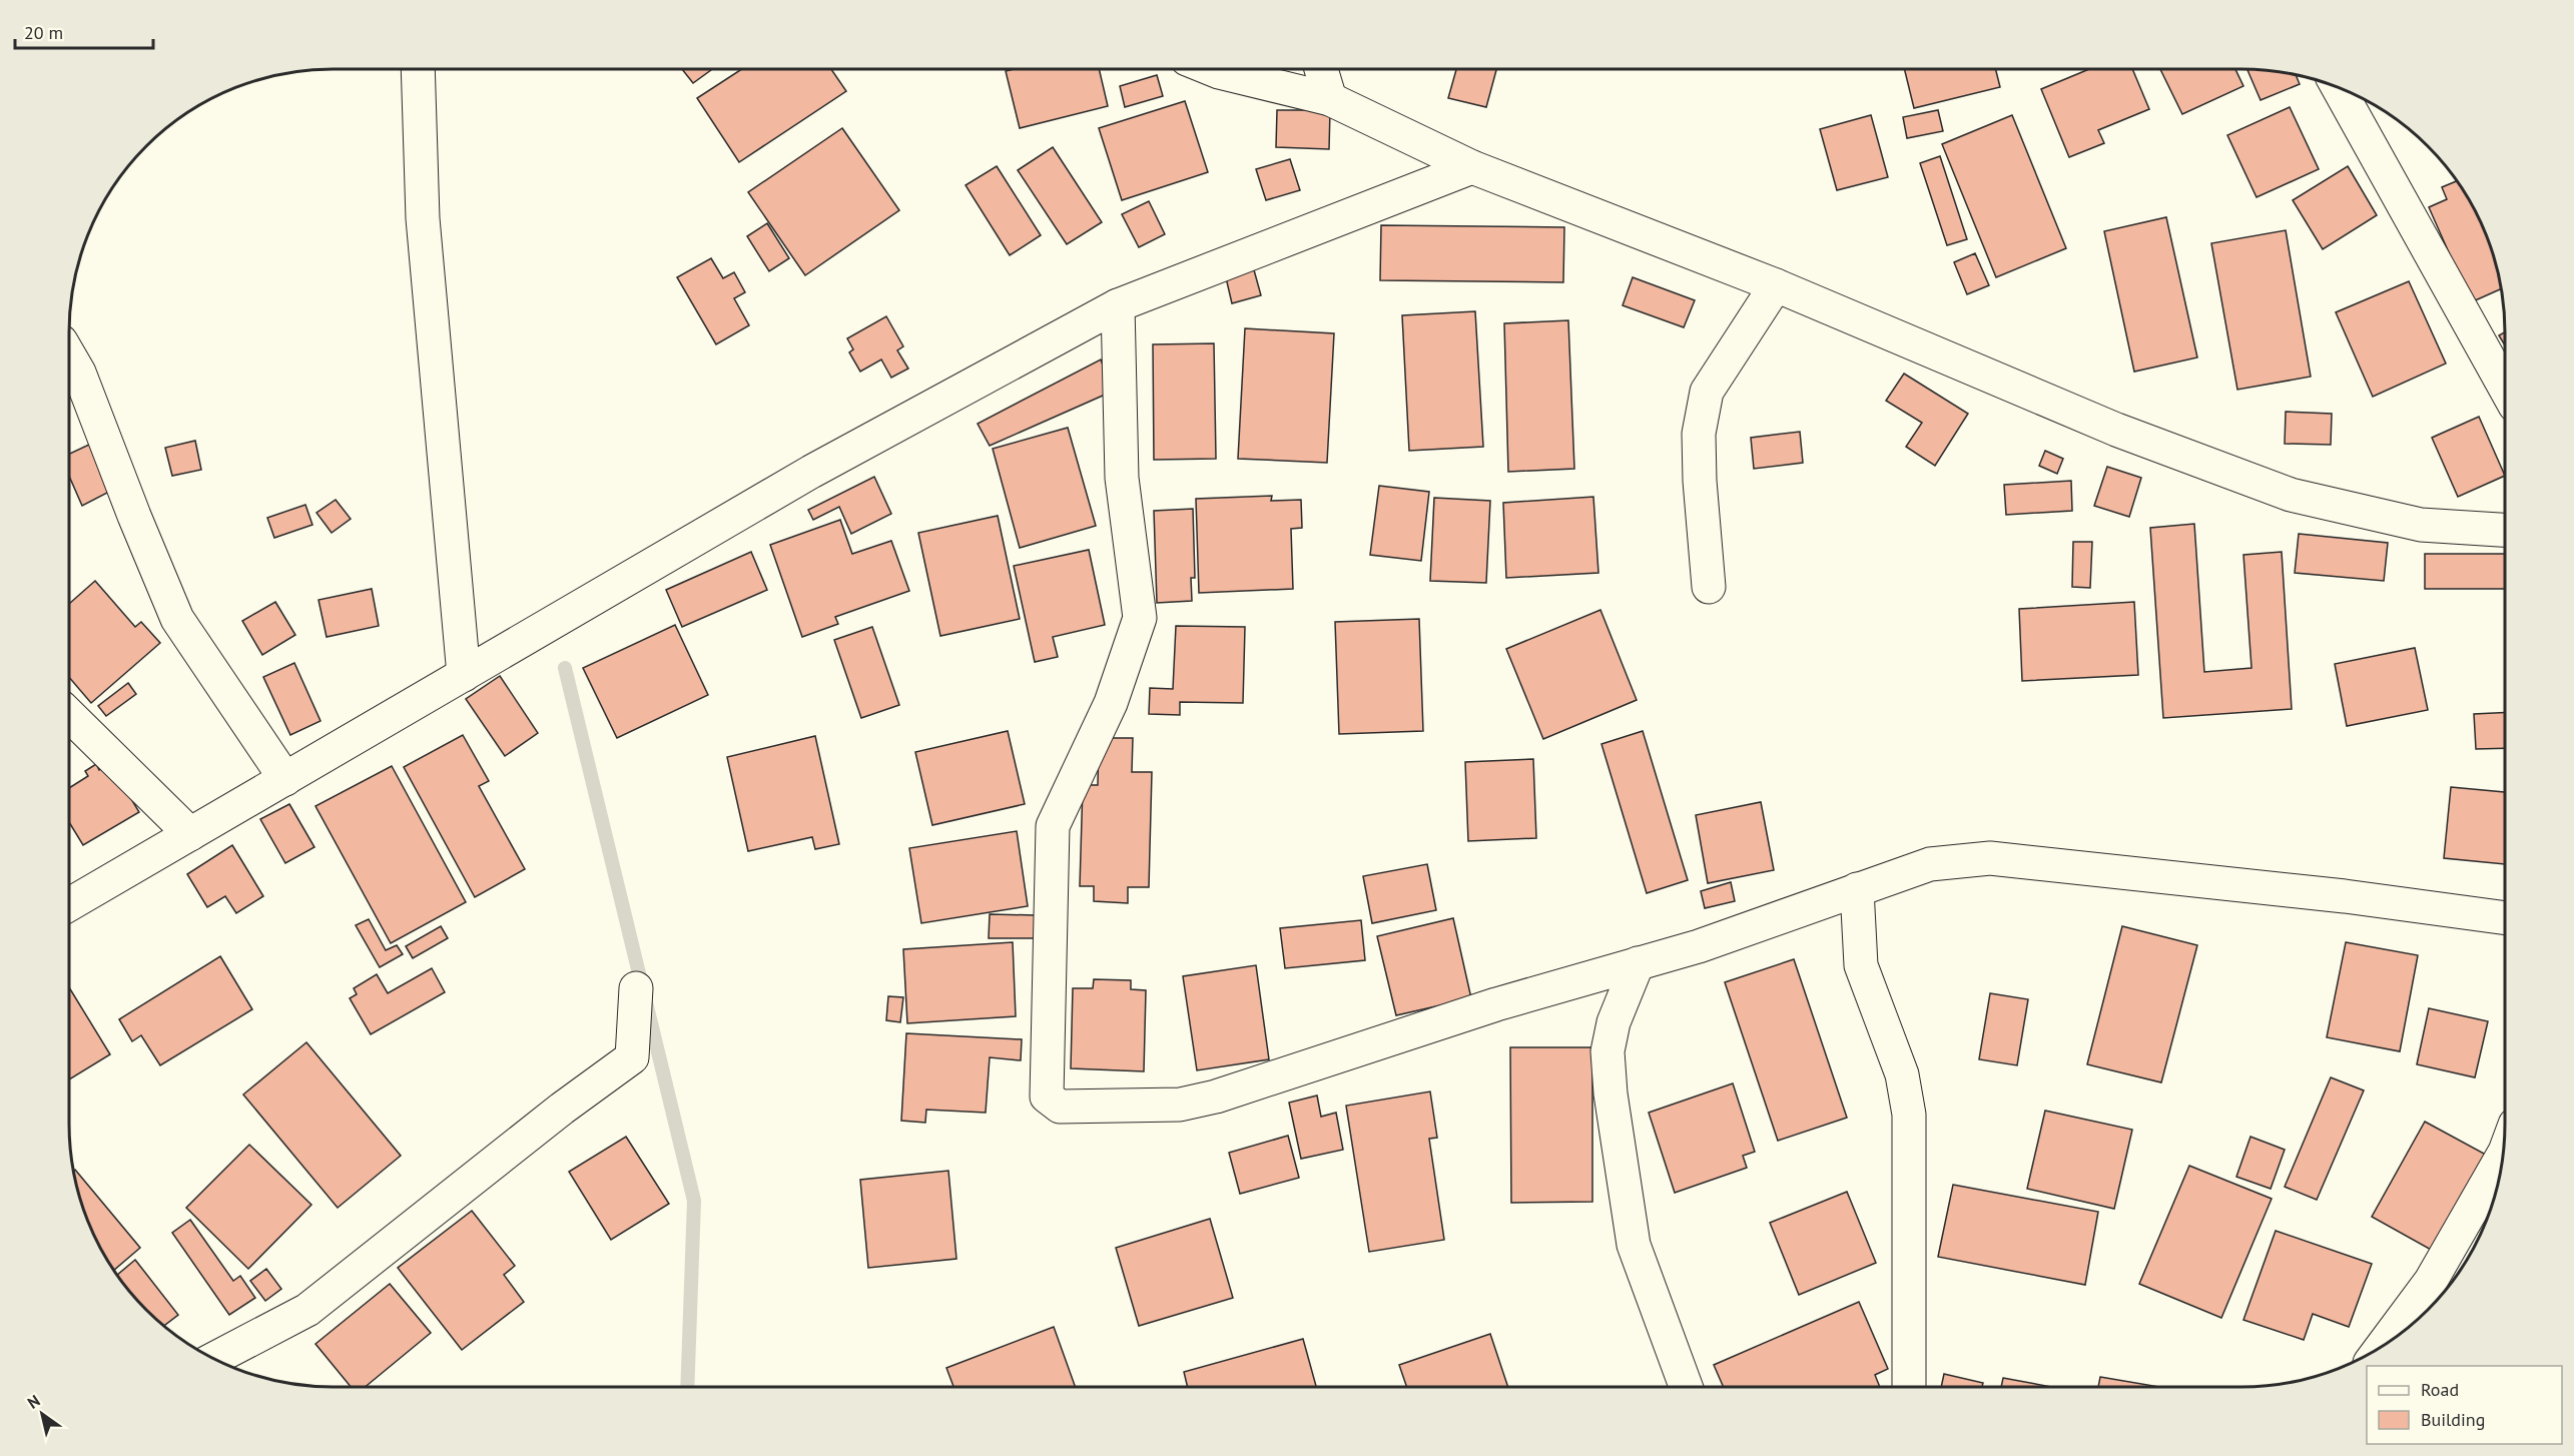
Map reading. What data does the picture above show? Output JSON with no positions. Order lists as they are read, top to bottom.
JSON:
{
  "legend": ["Road", "Building"],
  "scale_bar": "20 m",
  "north": "top left"
}
